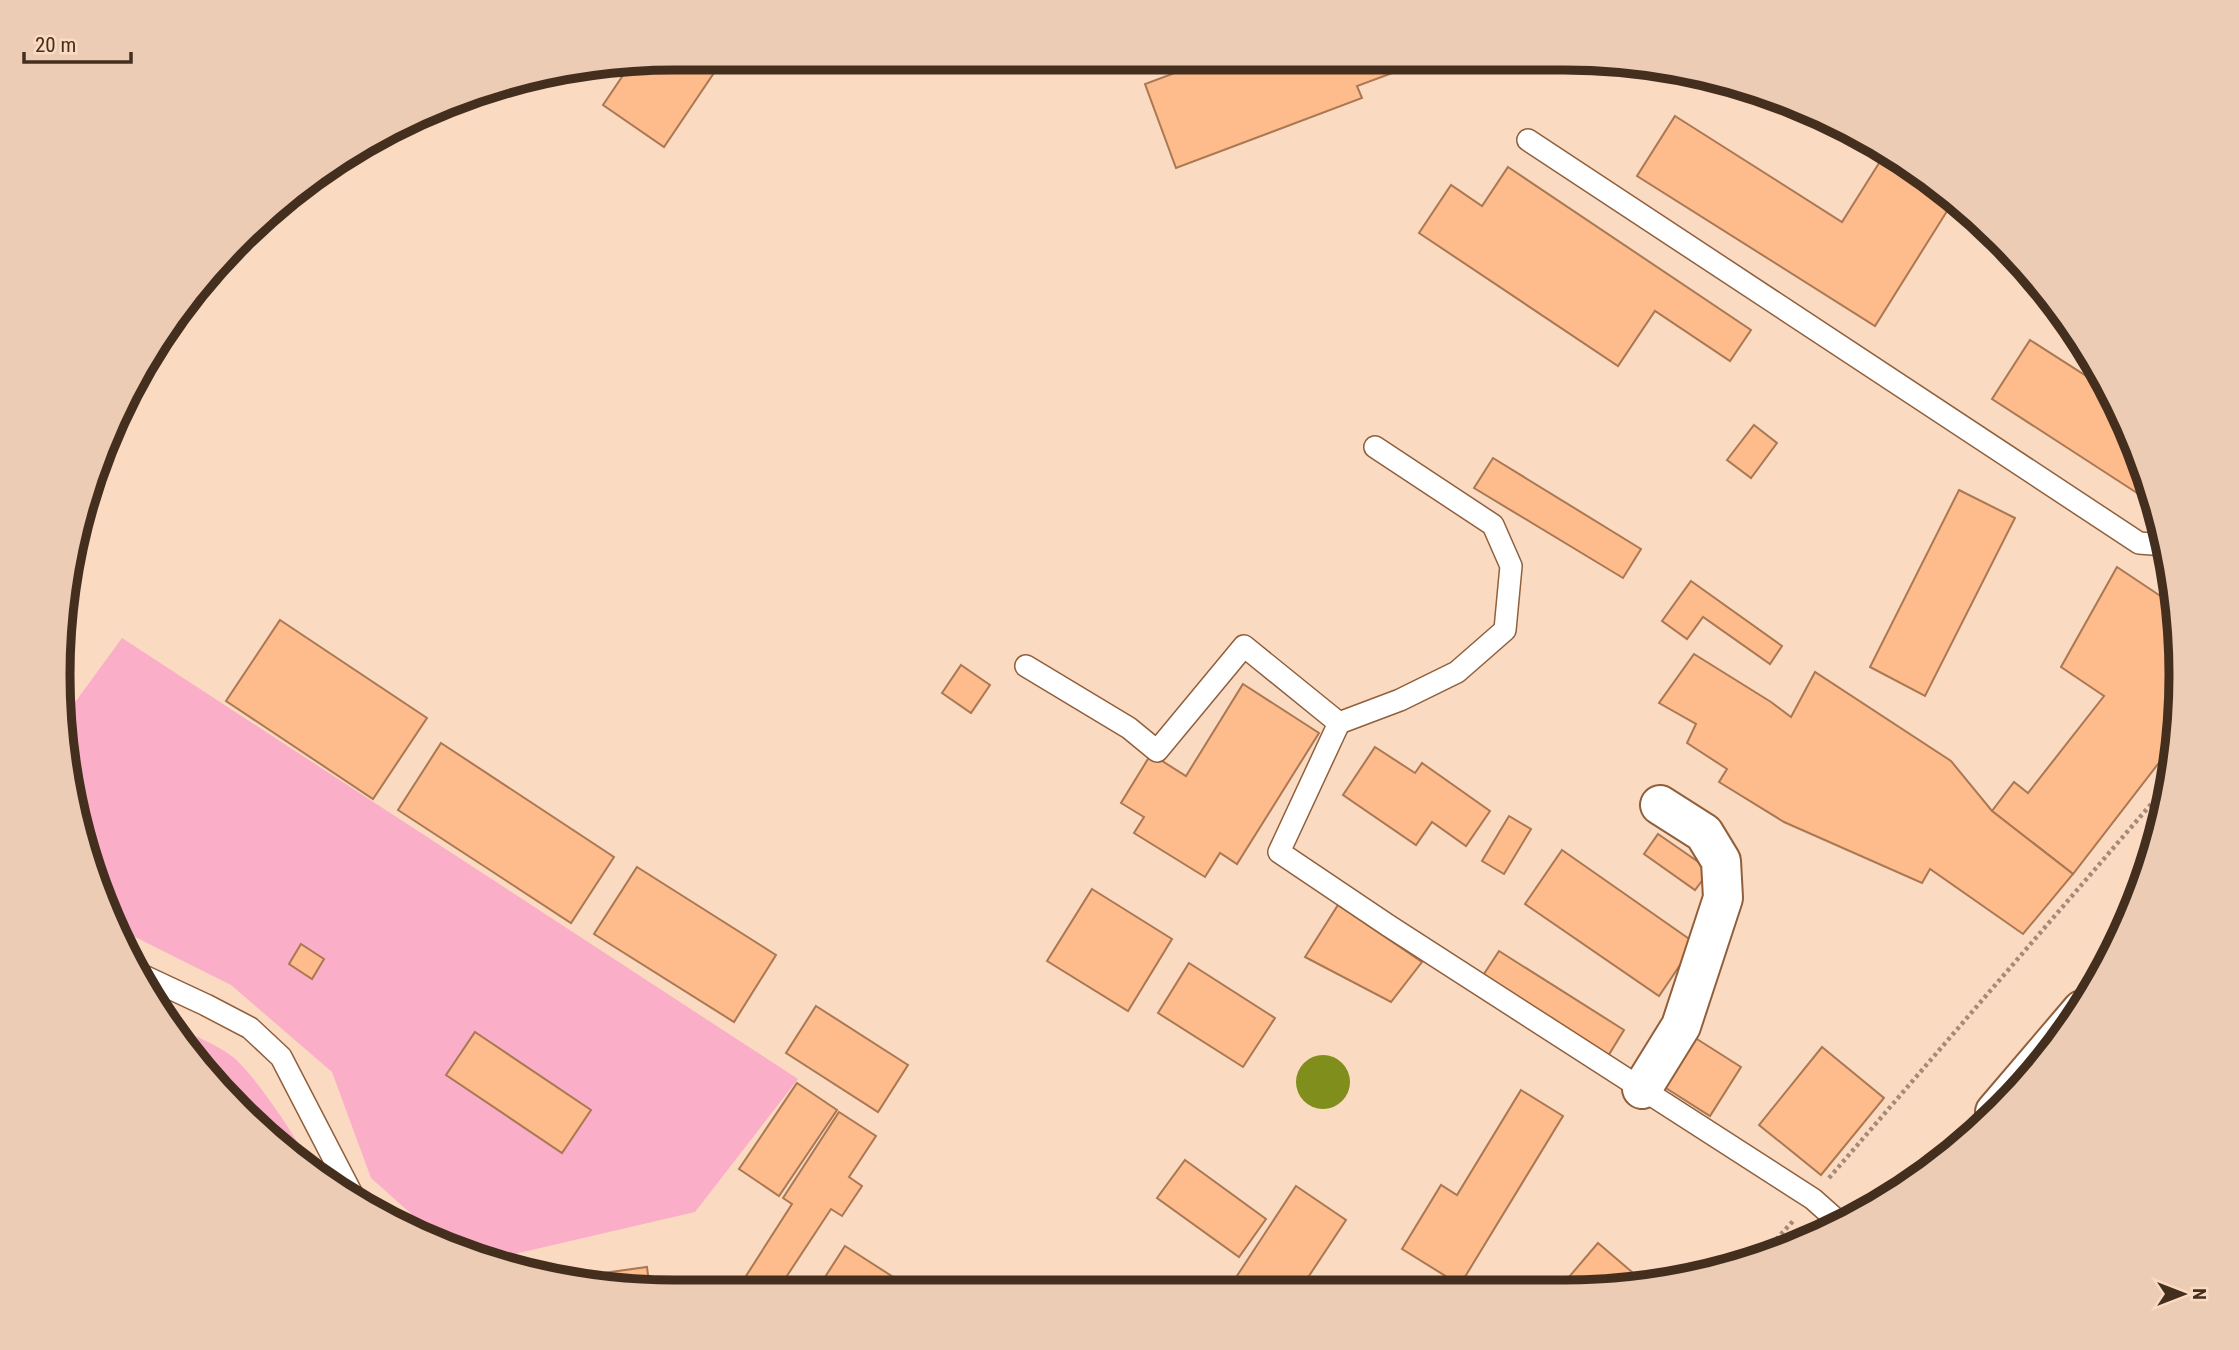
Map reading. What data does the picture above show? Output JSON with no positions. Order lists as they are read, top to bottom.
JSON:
{
  "scale_bar": "20 m",
  "north": "right"
}
